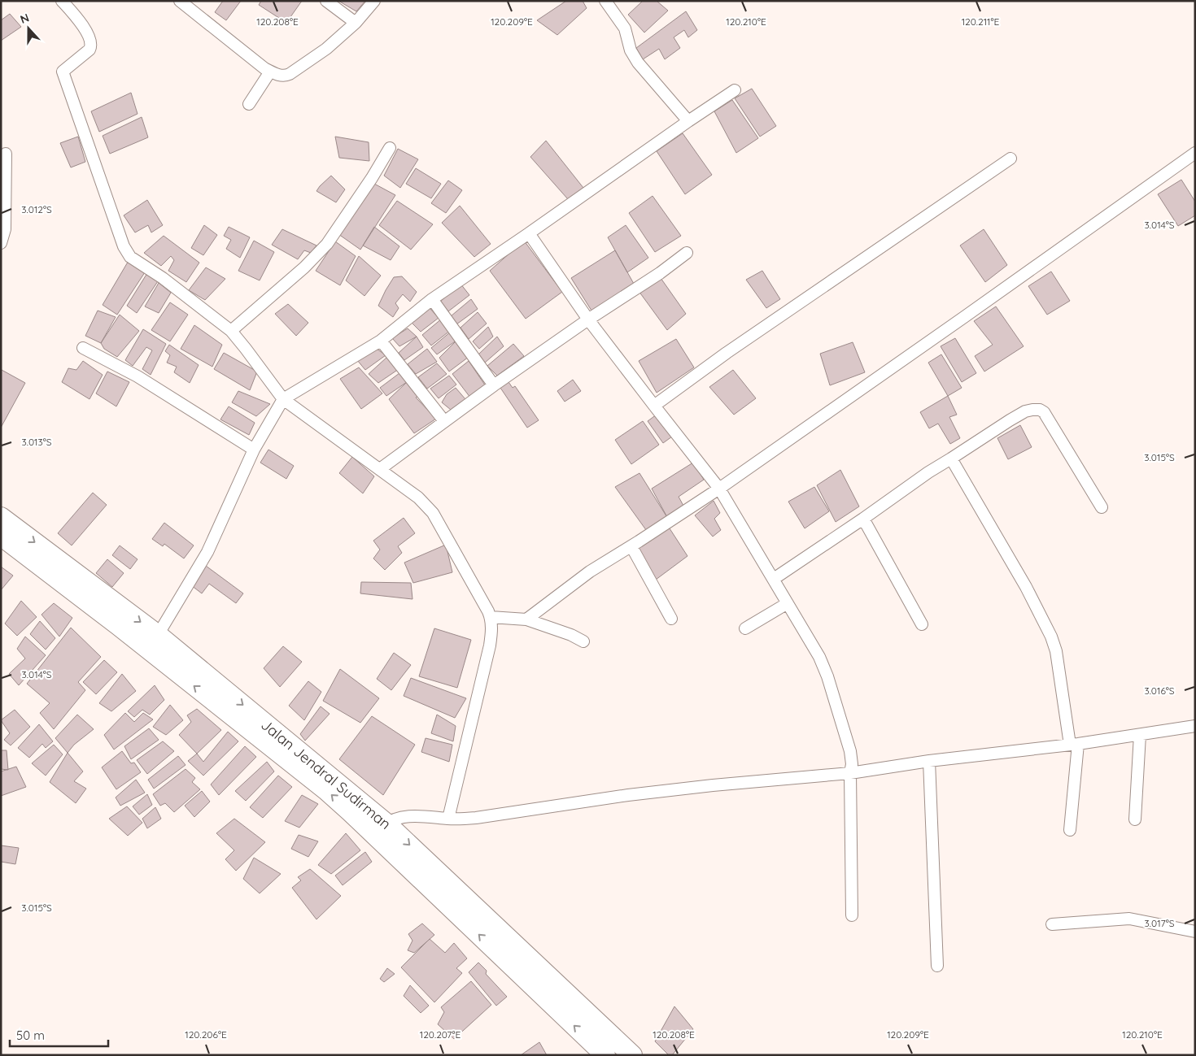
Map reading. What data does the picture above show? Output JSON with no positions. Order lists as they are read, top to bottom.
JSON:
{
  "streets": {
    "highway": ["Jalan Jendral Sudirman"]
  },
  "scale_bar": "50 m",
  "north": "top",
  "coordinates": [
    "120.208°E",
    "120.209°E",
    "120.210°E",
    "120.211°E",
    "3.012°S",
    "3.014°S",
    "3.013°S",
    "3.015°S",
    "3.016°S",
    "3.017°S",
    "120.206°E",
    "120.207°E"
  ]
}
